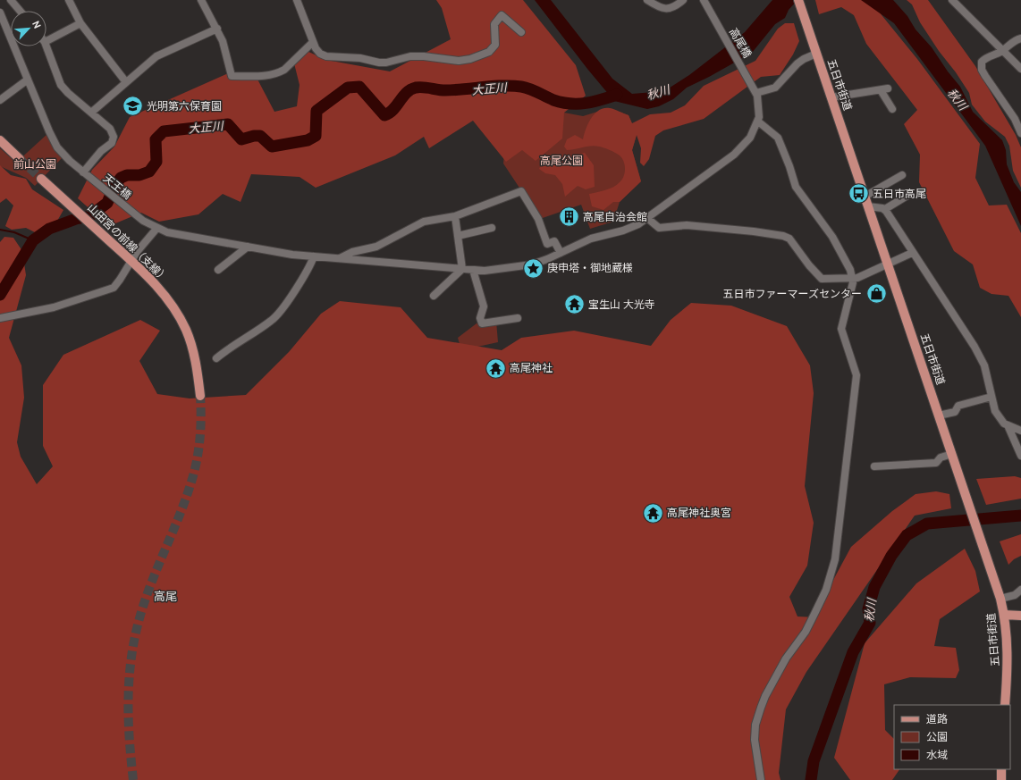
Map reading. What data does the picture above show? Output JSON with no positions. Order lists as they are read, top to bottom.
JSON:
{
  "streets": {
    "main road": ["五日市街道", "山田宮の前線（支線）"],
    "street": ["高尾橋", "天王橋"]
  },
  "districts": ["高尾"],
  "water": ["大正川", "秋川"],
  "parks": ["高尾公園", "前山公園"],
  "places": {
    "school or university": ["光明第六保育園"],
    "bus stop": ["五日市高尾"],
    "building": ["高尾自治会館"],
    "place": ["庚申塔・御地蔵様"],
    "shop": ["五日市ファーマーズセンター"],
    "temple": ["宝生山 大光寺", "高尾神社", "高尾神社奥宮"]
  },
  "legend": ["道路", "公園", "水域"],
  "north": "top right"
}
